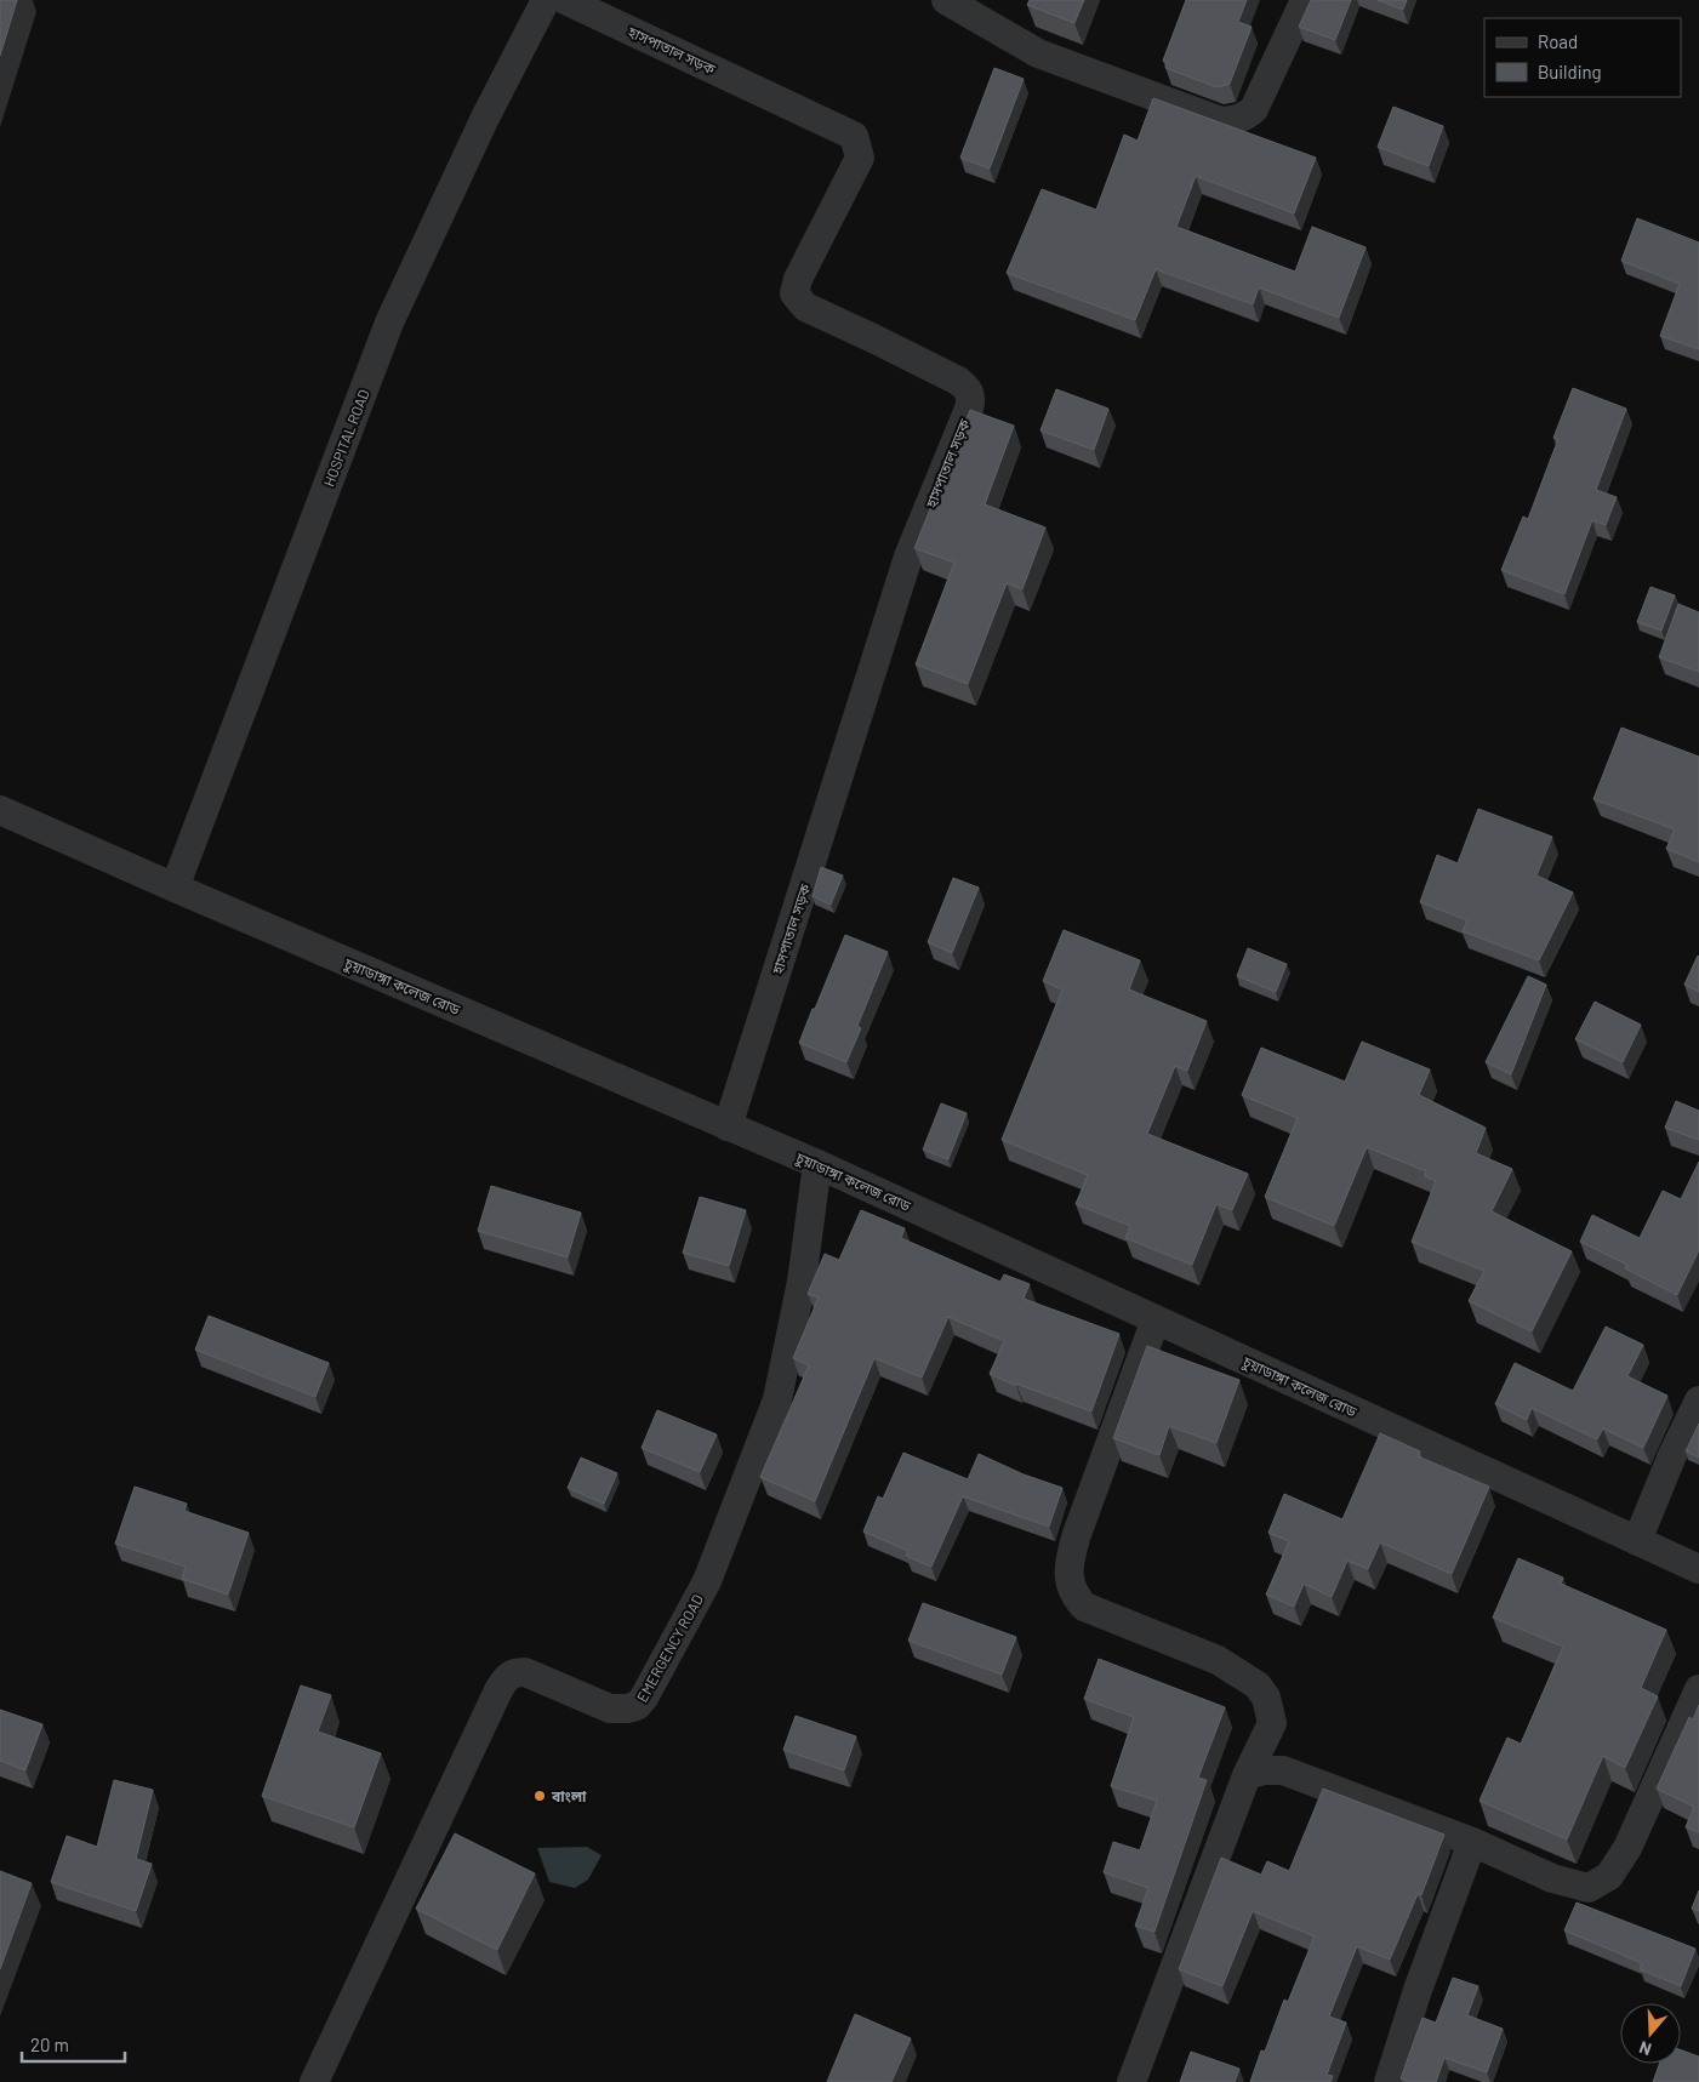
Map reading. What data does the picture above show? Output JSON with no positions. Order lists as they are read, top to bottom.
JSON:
{
  "streets": {
    "street": [
      "হাসপাতাল সড়ক",
      "HOSPITAL ROAD",
      "চুয়াডাঙ্গা কলেজ রোড",
      "EMERGENCY ROAD"
    ]
  },
  "crossings": [
    ["হাসপাতাল সড়ক", "চুয়াডাঙ্গা কলেজ রোড"],
    ["HOSPITAL ROAD", "চুয়াডাঙ্গা কলেজ রোড"],
    ["চুয়াডাঙ্গা কলেজ রোড", "EMERGENCY ROAD"]
  ],
  "places": ["বাংলা"],
  "legend": ["Road", "Building"],
  "scale_bar": "20 m",
  "north": "bottom"
}
